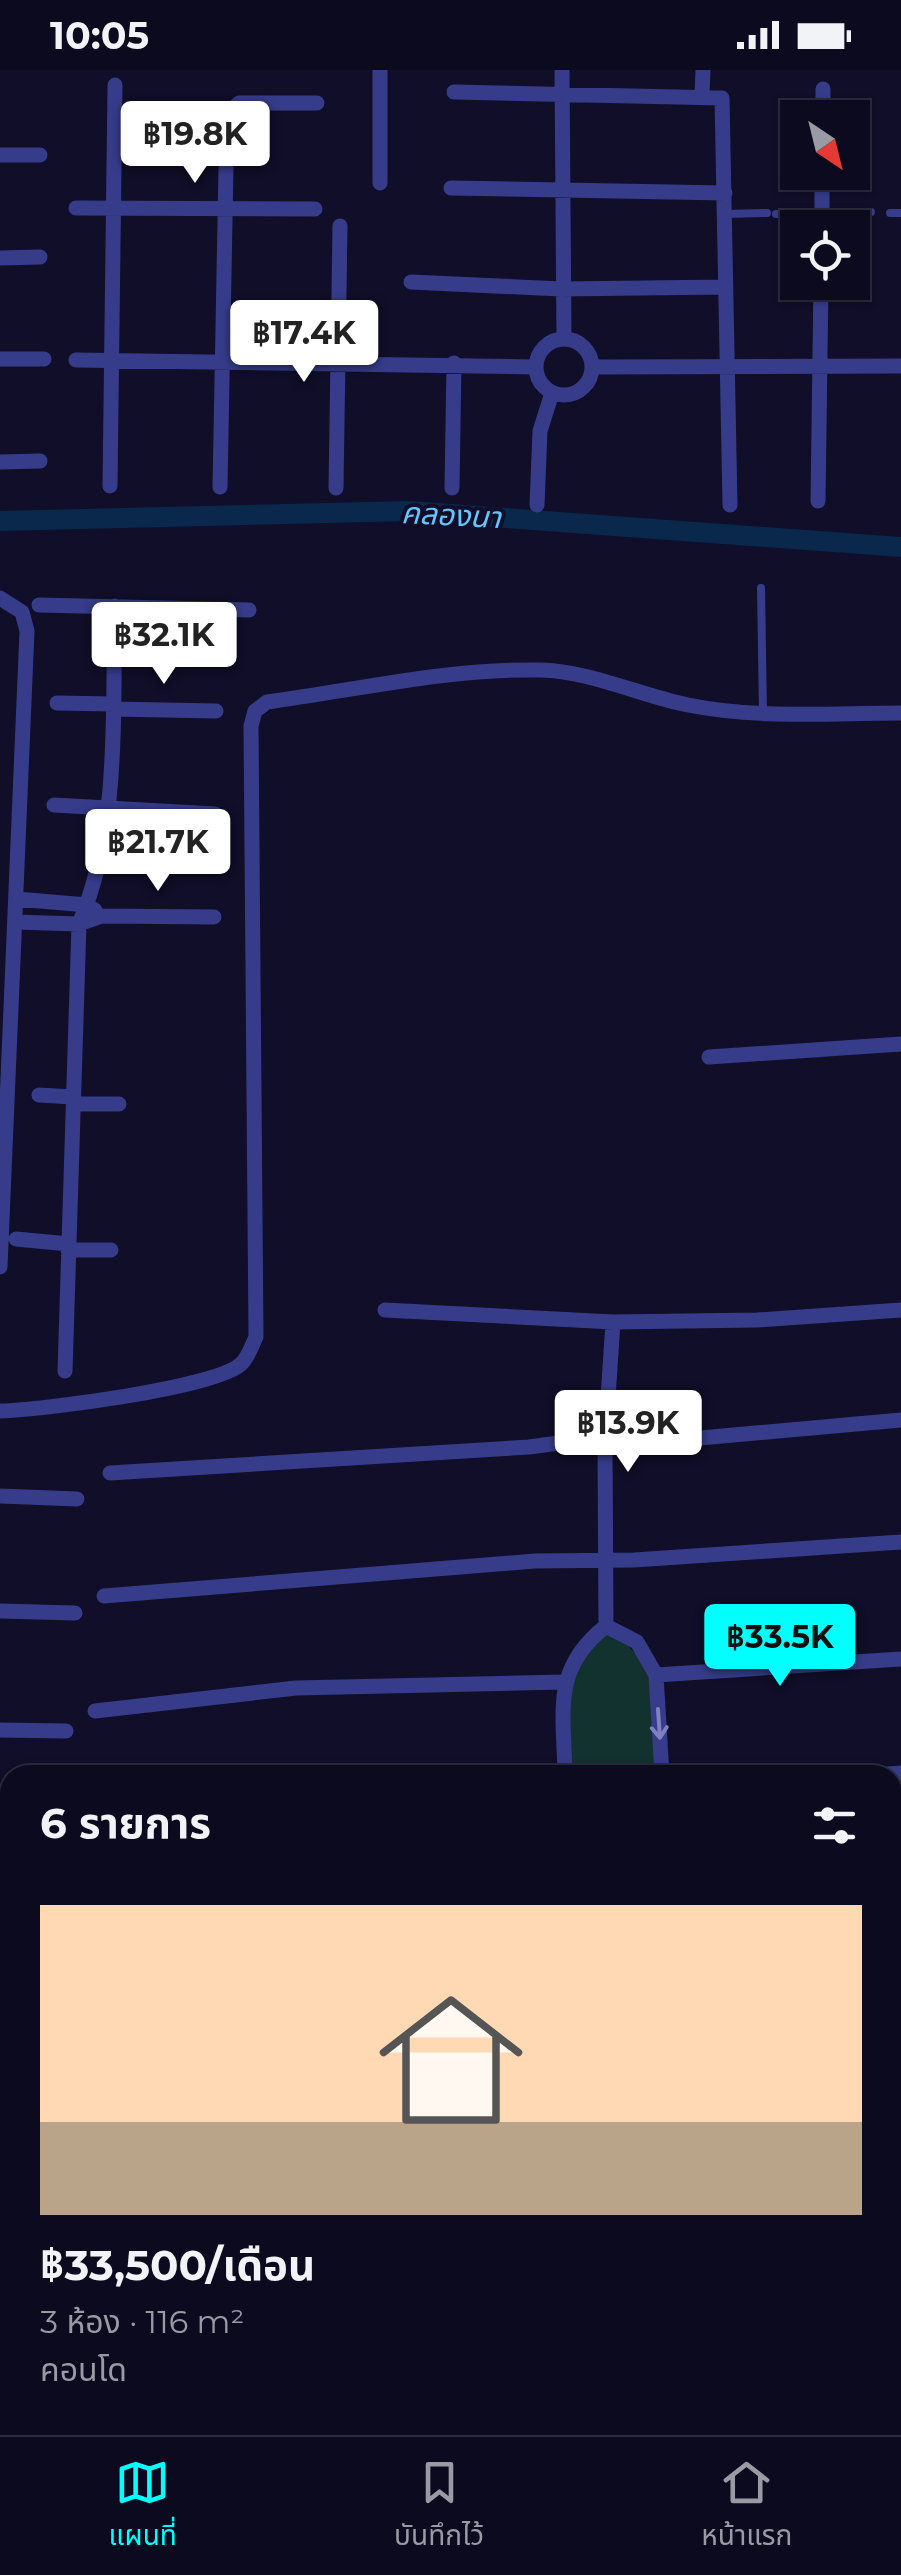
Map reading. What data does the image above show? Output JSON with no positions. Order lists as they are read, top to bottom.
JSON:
{
  "water": ["คลองนา"],
  "north": "bottom right",
  "page": {
    "status": "10:05",
    "price": [
      "฿19.8K",
      "฿17.4K",
      "฿32.1K",
      "฿21.7K",
      "฿13.9K",
      "฿33.5K"
    ],
    "heading": "6 รายการ",
    "list": [
      {
        "name": "฿33,500/เดือน",
        "note": "3 ห้อง · 116 m² · คอนโด"
      }
    ],
    "tabs": ["แผนที่", "บันทึกไว้", "หน้าแรก"]
  }
}
